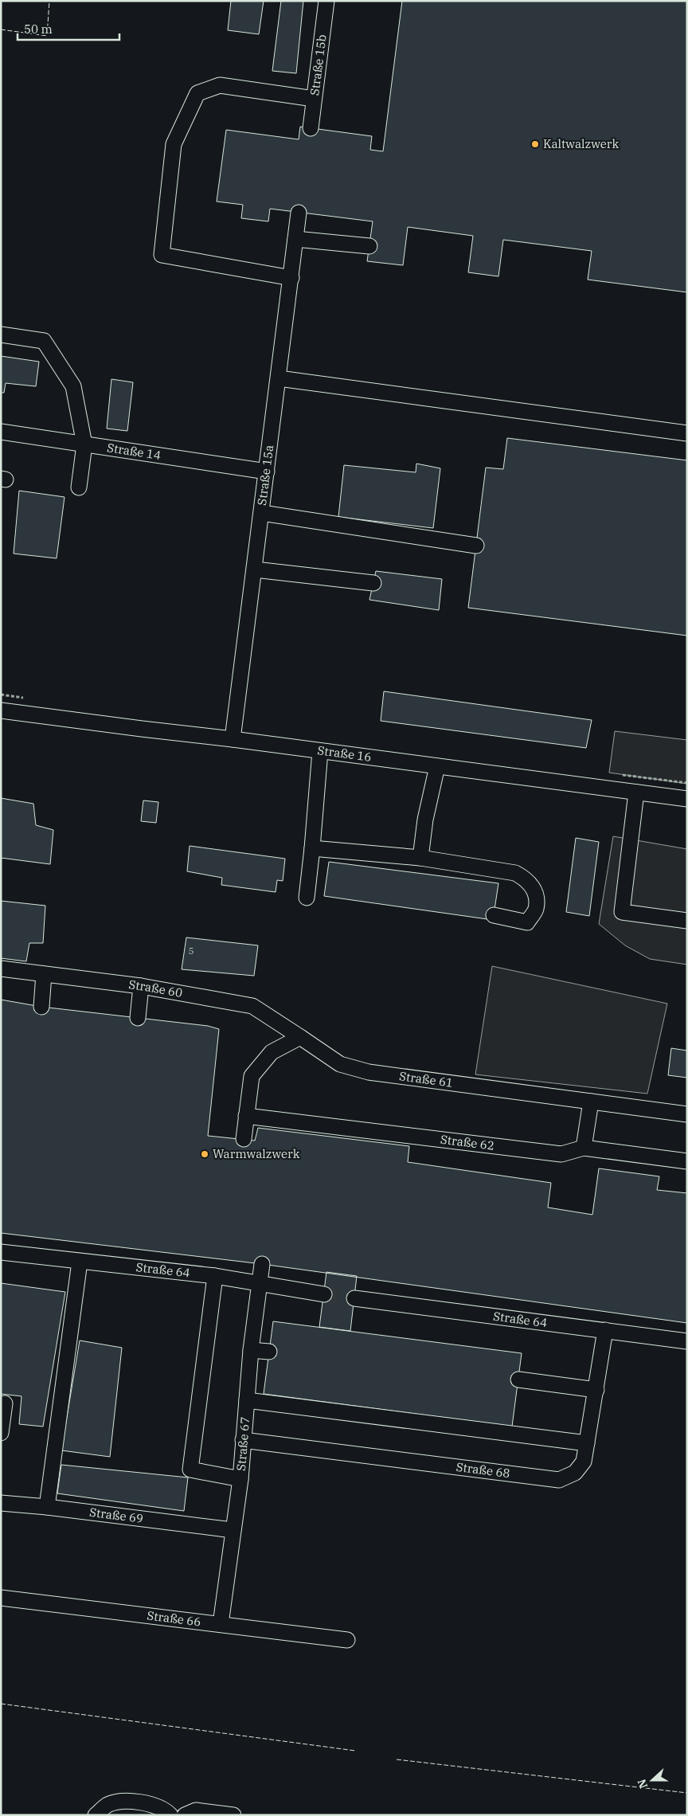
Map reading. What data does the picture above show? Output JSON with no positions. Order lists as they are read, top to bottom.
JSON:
{
  "streets": {
    "street": [
      "Straße 15b",
      "Straße 14",
      "Straße 15a",
      "Straße 16",
      "Straße 60",
      "Straße 61",
      "Straße 62",
      "Straße 64",
      "Straße 67",
      "Straße 68",
      "Straße 69",
      "Straße 66"
    ]
  },
  "crossings": [
    ["Straße 14", "Straße 15a"],
    ["Straße 15a", "Straße 16"],
    ["Straße 60", "Straße 61"],
    ["Straße 64", "Straße 67"],
    ["Straße 64", "Straße 68"],
    ["Straße 67", "Straße 68"],
    ["Straße 67", "Straße 69"],
    ["Straße 67", "Straße 66"]
  ],
  "places": ["Kaltwalzwerk", "Warmwalzwerk"],
  "house_numbers": ["5"],
  "scale_bar": "50 m",
  "north": "left"
}
